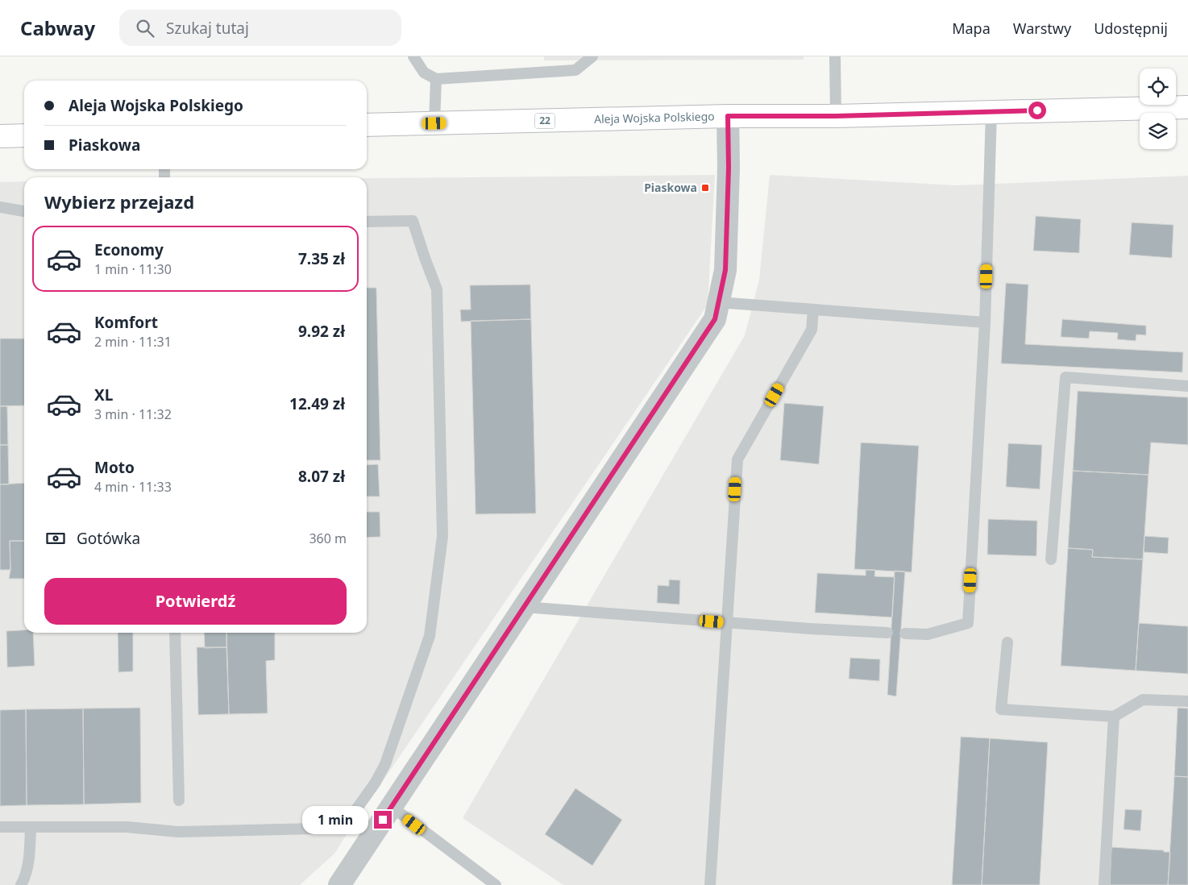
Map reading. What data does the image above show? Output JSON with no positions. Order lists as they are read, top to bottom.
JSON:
{
  "streets": {
    "main road": ["Aleja Wojska Polskiego", "22"]
  },
  "places": {
    "transit": ["Piaskowa"]
  },
  "page": {
    "header": "Cabway",
    "search": "Szukaj tutaj",
    "nav": ["Mapa", "Warstwy", "Udostępnij"],
    "banner": ["Aleja Wojska Polskiego", "Piaskowa"],
    "heading": "Wybierz przejazd",
    "list": [
      {
        "name": "Economy",
        "note": "1 min · 11:30",
        "value": "7.35 zł"
      },
      {
        "name": "Komfort",
        "note": "2 min · 11:31",
        "value": "9.92 zł"
      },
      {
        "name": "XL",
        "note": "3 min · 11:32",
        "value": "12.49 zł"
      },
      {
        "name": "Moto",
        "note": "4 min · 11:33",
        "value": "8.07 zł"
      }
    ],
    "pay": ["Gotówka", "360 m"],
    "buttons": "Potwierdź",
    "bubble": "1 min"
  }
}
